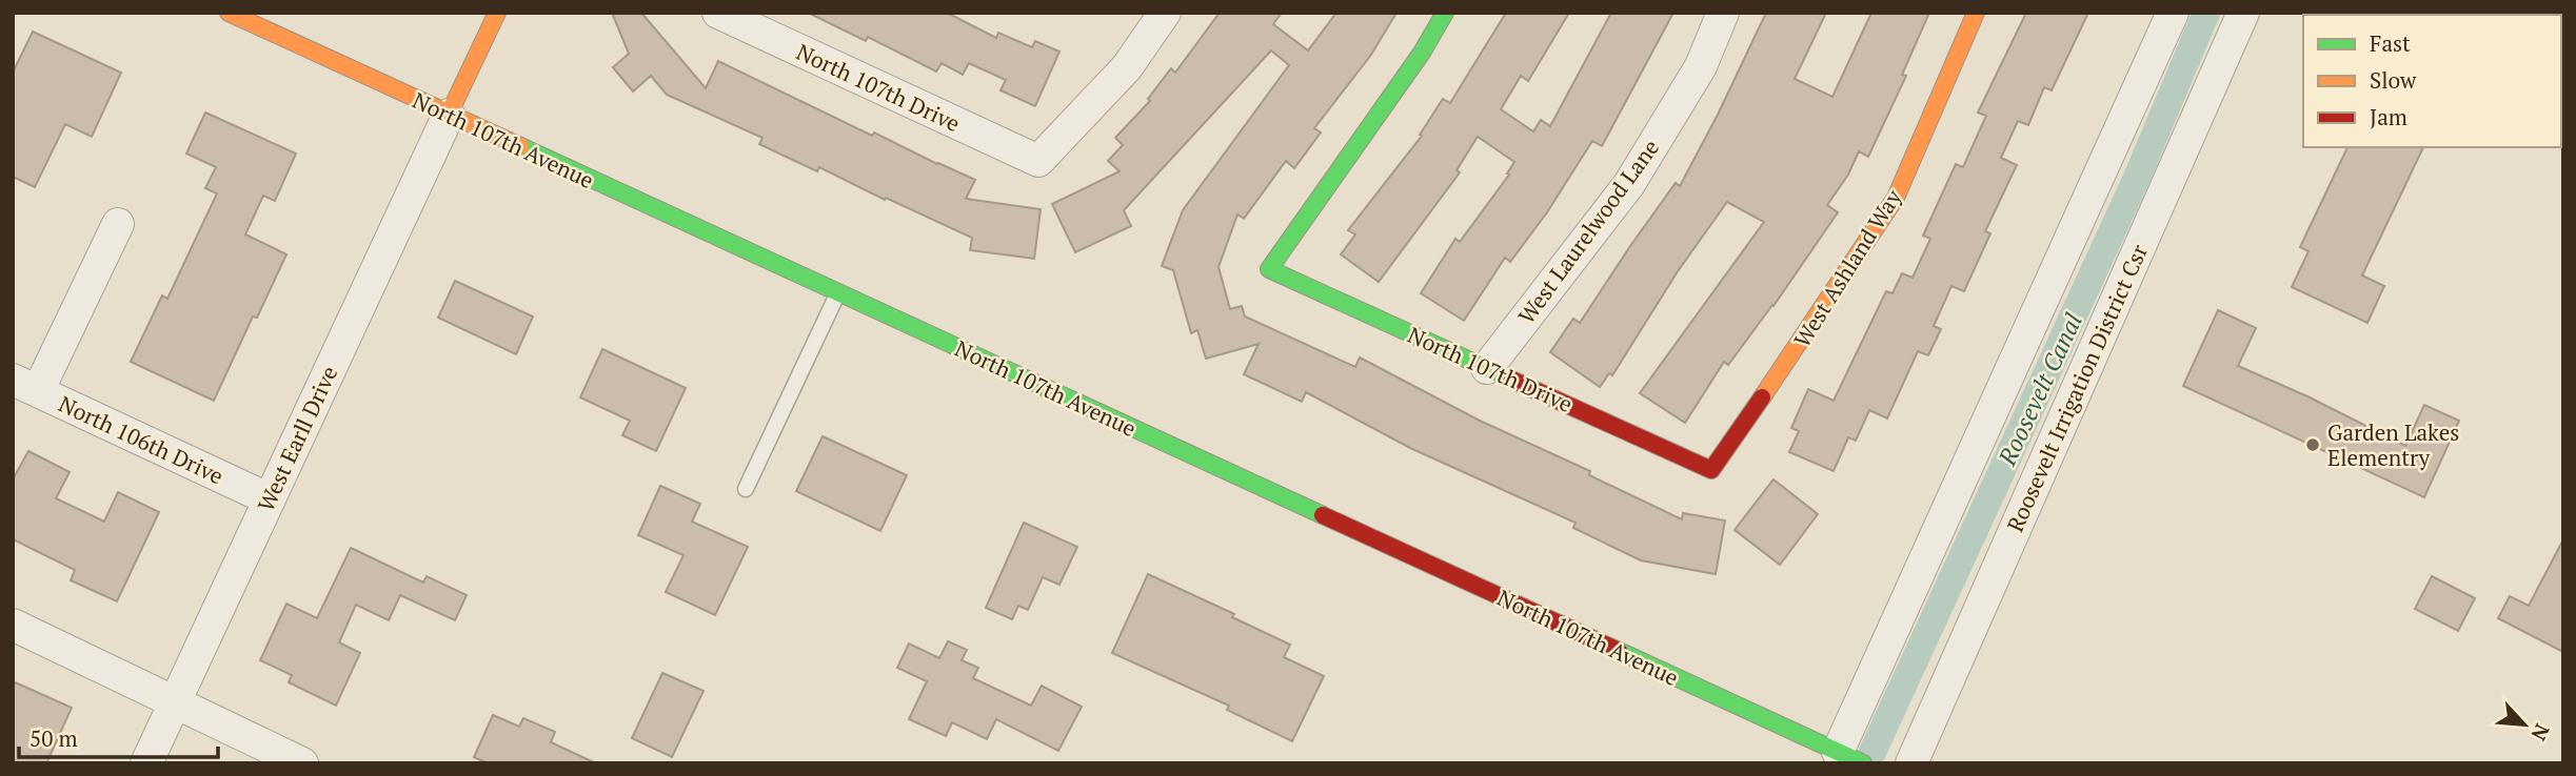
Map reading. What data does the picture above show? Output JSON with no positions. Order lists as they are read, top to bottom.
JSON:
{
  "streets": {
    "main road": ["North 107th Drive", "North 107th Avenue", "West Ashland Way"],
    "street": [
      "West Laurelwood Lane",
      "Roosevelt Irrigation District Csr",
      "West Earll Drive",
      "North 106th Drive"
    ]
  },
  "crossings": [
    ["North 107th Drive", "West Laurelwood Lane"],
    ["North 107th Drive", "West Ashland Way"],
    ["North 107th Avenue", "West Earll Drive"],
    ["West Earll Drive", "North 106th Drive"]
  ],
  "water": ["Roosevelt Canal"],
  "places": ["Garden Lakes Elementry"],
  "legend": ["Fast", "Slow", "Jam"],
  "scale_bar": "50 m",
  "north": "bottom right"
}
